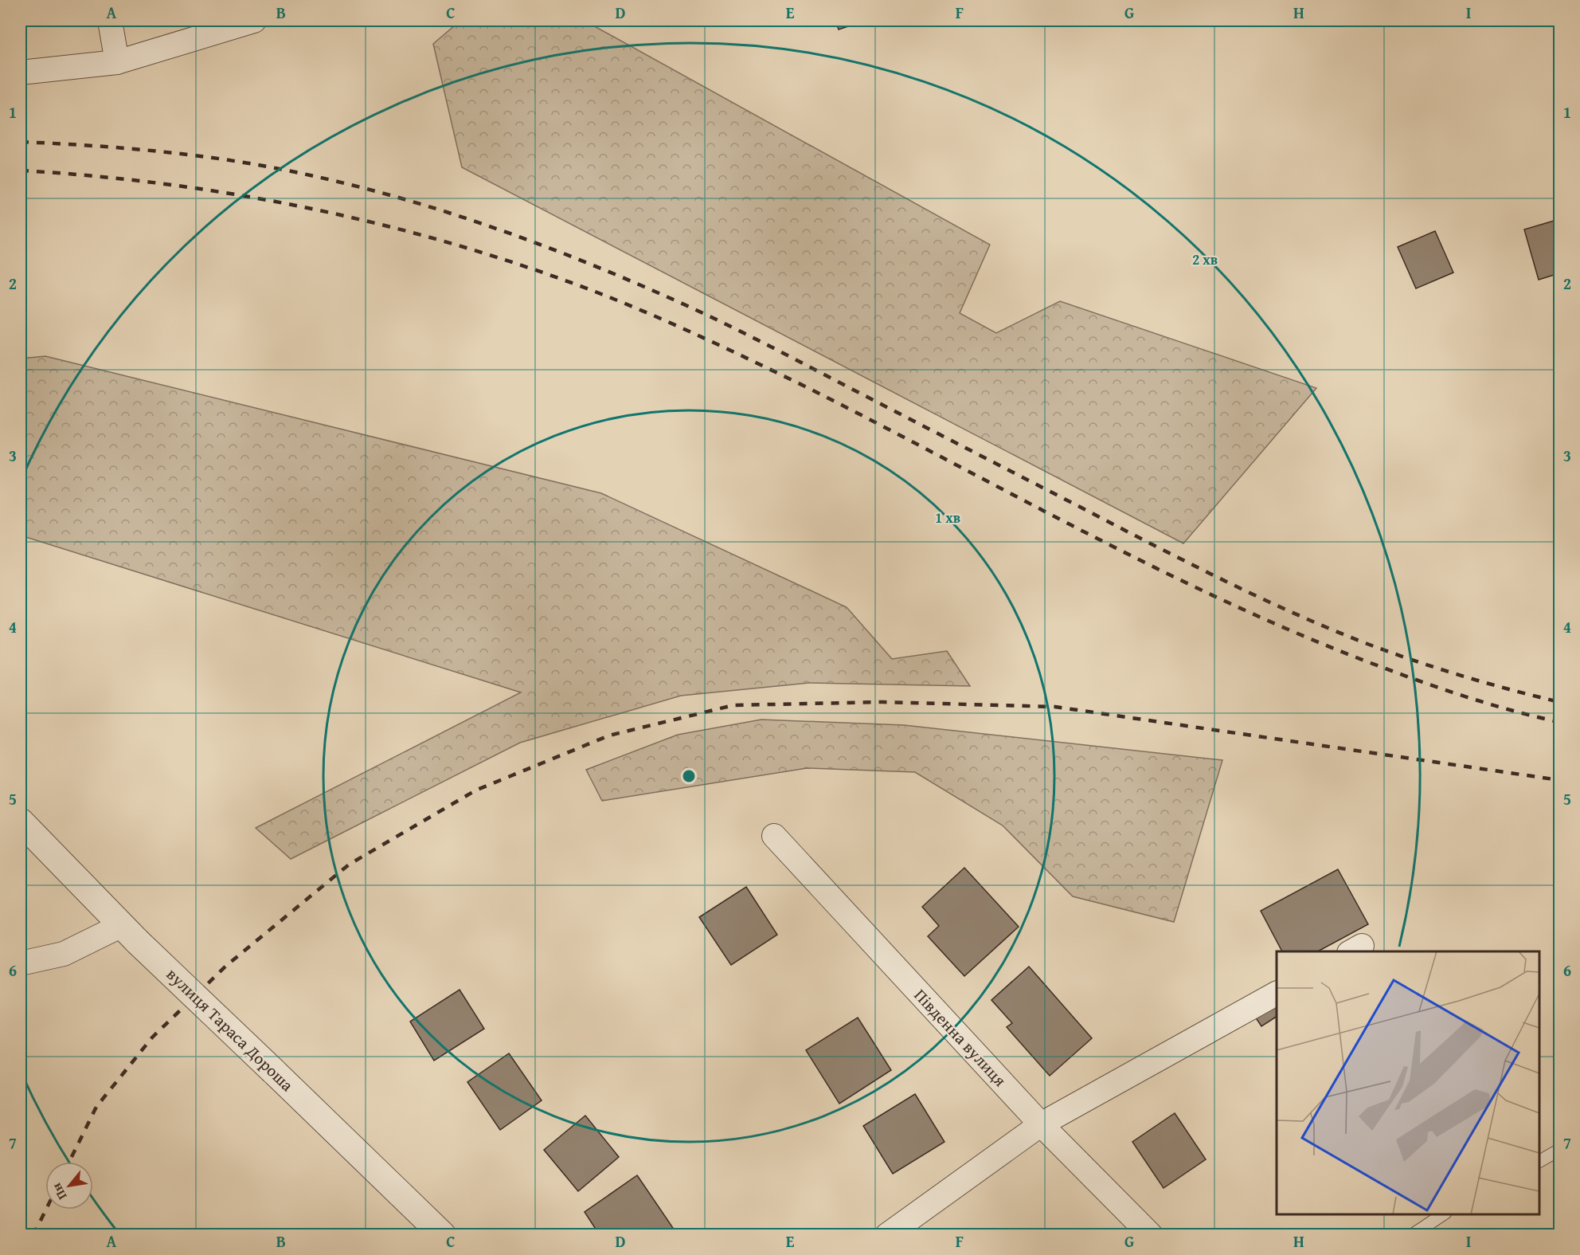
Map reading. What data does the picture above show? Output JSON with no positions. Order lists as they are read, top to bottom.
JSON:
{
  "streets": {
    "street": ["вулиця Тараса Дороша", "Південна вулиця"]
  },
  "north": "bottom left",
  "grid": {
    "columns": [
      "A",
      "B",
      "C",
      "D",
      "E",
      "F",
      "G",
      "H",
      "I"
    ],
    "rows": [
      "1",
      "2",
      "3",
      "4",
      "5",
      "6",
      "7"
    ]
  },
  "rings": ["2 хв", "1 хв"]
}
